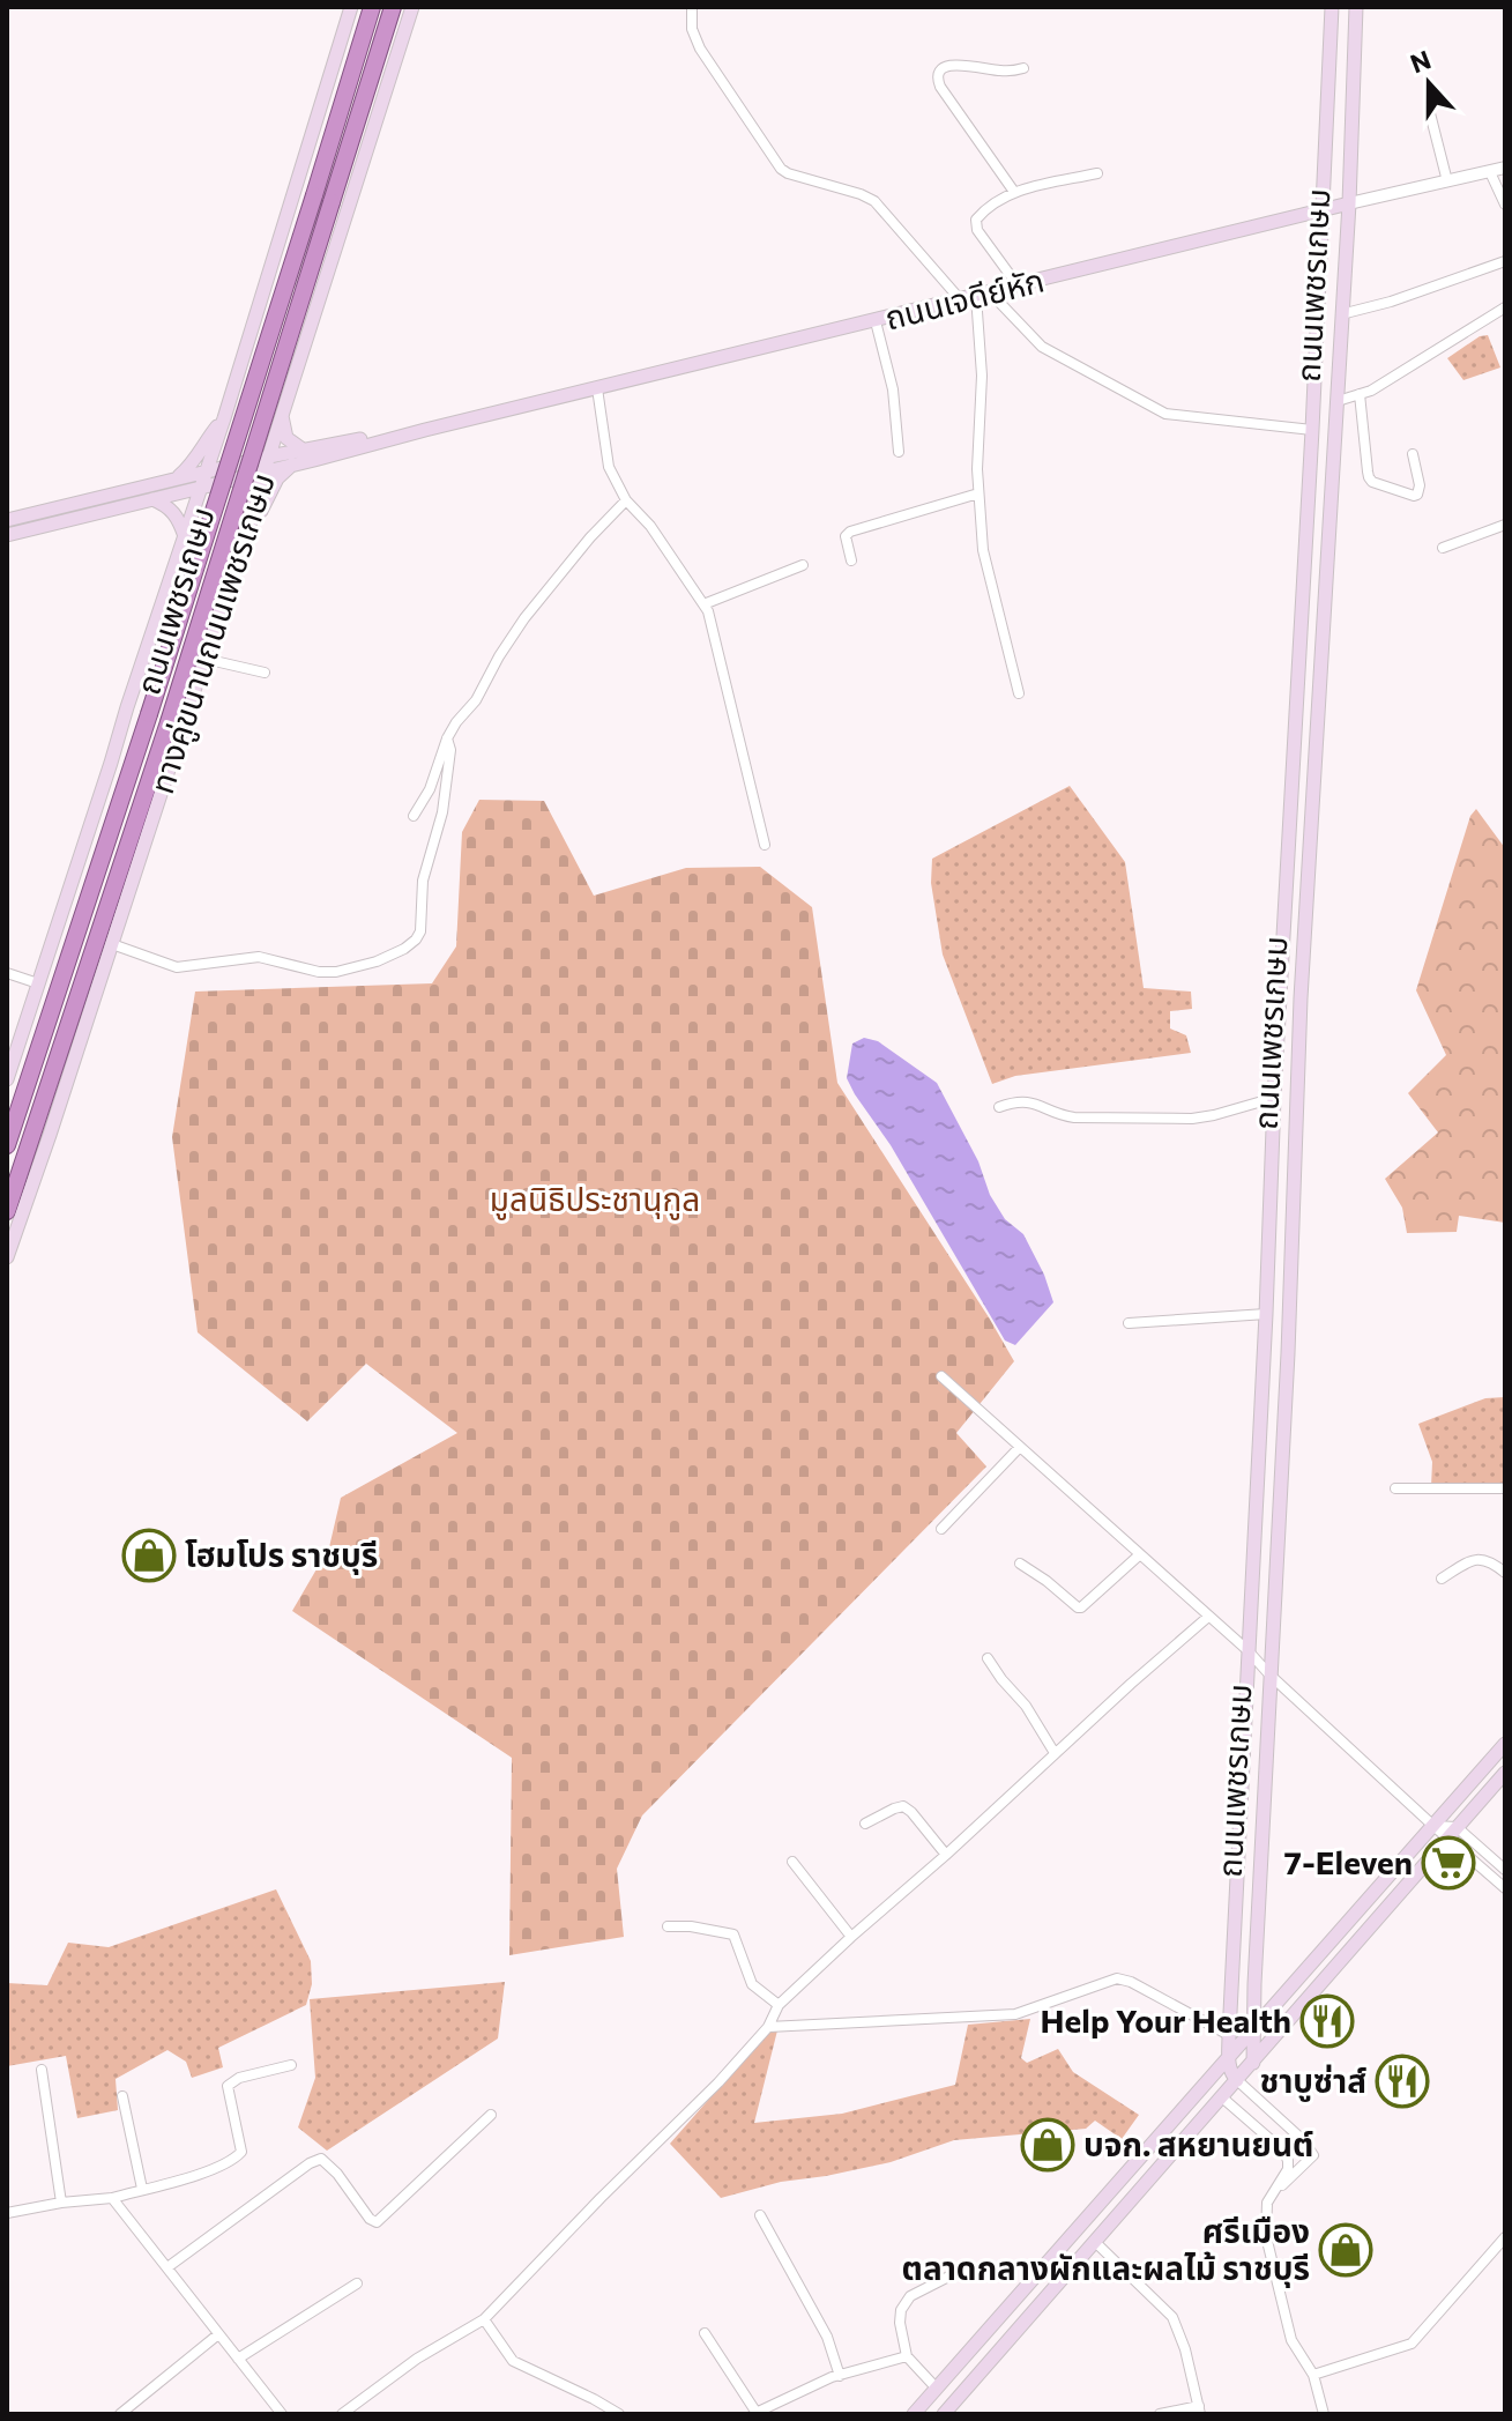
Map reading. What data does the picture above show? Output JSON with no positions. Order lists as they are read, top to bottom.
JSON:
{
  "streets": {
    "highway": ["ถนนเพชรเกษม"],
    "main road": ["ถนนเจดีย์หัก", "ทางคู่ขนานถนนเพชรเกษม"]
  },
  "crossings": [
    ["ถนนเพชรเกษม", "ถนนเจดีย์หัก"],
    ["ถนนเจดีย์หัก", "ทางคู่ขนานถนนเพชรเกษม"]
  ],
  "parks": ["มูลนิธิประชานุกูล"],
  "places": {
    "shop": ["โฮมโปร ราชบุรี", "บจก. สหยานยนต์", "ศรีเมือง ตลาดกลางผักและผลไม้ ราชบุรี"],
    "supermarket": ["7-Eleven"],
    "restaurant": ["Help Your Health", "ชาบูซ่าส์"]
  },
  "north": "top"
}
